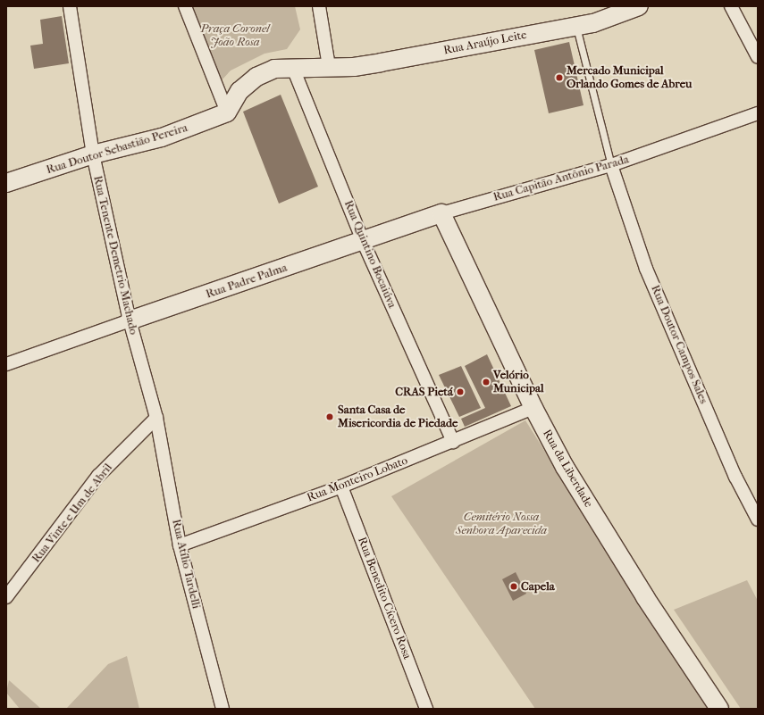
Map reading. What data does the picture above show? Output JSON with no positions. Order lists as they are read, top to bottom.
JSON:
{
  "streets": {
    "street": [
      "Rua Araújo Leite",
      "Rua Doutor Sebastião Pereira",
      "Rua Capitão Antônio Parada",
      "Rua Quintino Bocaiúva",
      "Rua Tenente Demetrio Machado",
      "Rua Padre Palma",
      "Rua Doutor Campos Sales",
      "Rua da Liberdade",
      "Rua Monteiro Lobato",
      "Rua Vinte e Um de Abril",
      "Rua Atílio Tardelli",
      "Rua Benedito Cícero Rosa"
    ]
  },
  "crossings": [
    ["Rua Doutor Sebastião Pereira", "Rua Tenente Demetrio Machado"],
    ["Rua Capitão Antônio Parada", "Rua Quintino Bocaiúva"],
    ["Rua Capitão Antônio Parada", "Rua Padre Palma"],
    ["Rua Capitão Antônio Parada", "Rua Doutor Campos Sales"],
    ["Rua Capitão Antônio Parada", "Rua da Liberdade"],
    ["Rua Quintino Bocaiúva", "Rua Padre Palma"],
    ["Rua Quintino Bocaiúva", "Rua Monteiro Lobato"],
    ["Rua Tenente Demetrio Machado", "Rua Padre Palma"],
    ["Rua Tenente Demetrio Machado", "Rua Vinte e Um de Abril"],
    ["Rua Tenente Demetrio Machado", "Rua Atílio Tardelli"],
    ["Rua da Liberdade", "Rua Monteiro Lobato"],
    ["Rua Monteiro Lobato", "Rua Atílio Tardelli"],
    ["Rua Monteiro Lobato", "Rua Benedito Cícero Rosa"],
    ["Rua Vinte e Um de Abril", "Rua Atílio Tardelli"]
  ],
  "parks": ["Praça Coronel João Rosa", "Cemitério Nossa Senhora Aparecida"],
  "places": [
    "Mercado Municipal Orlando Gomes de Abreu",
    "Velório Municipal",
    "CRAS Pietá",
    "Santa Casa de Misericordia de Piedade",
    "Capela"
  ]
}
